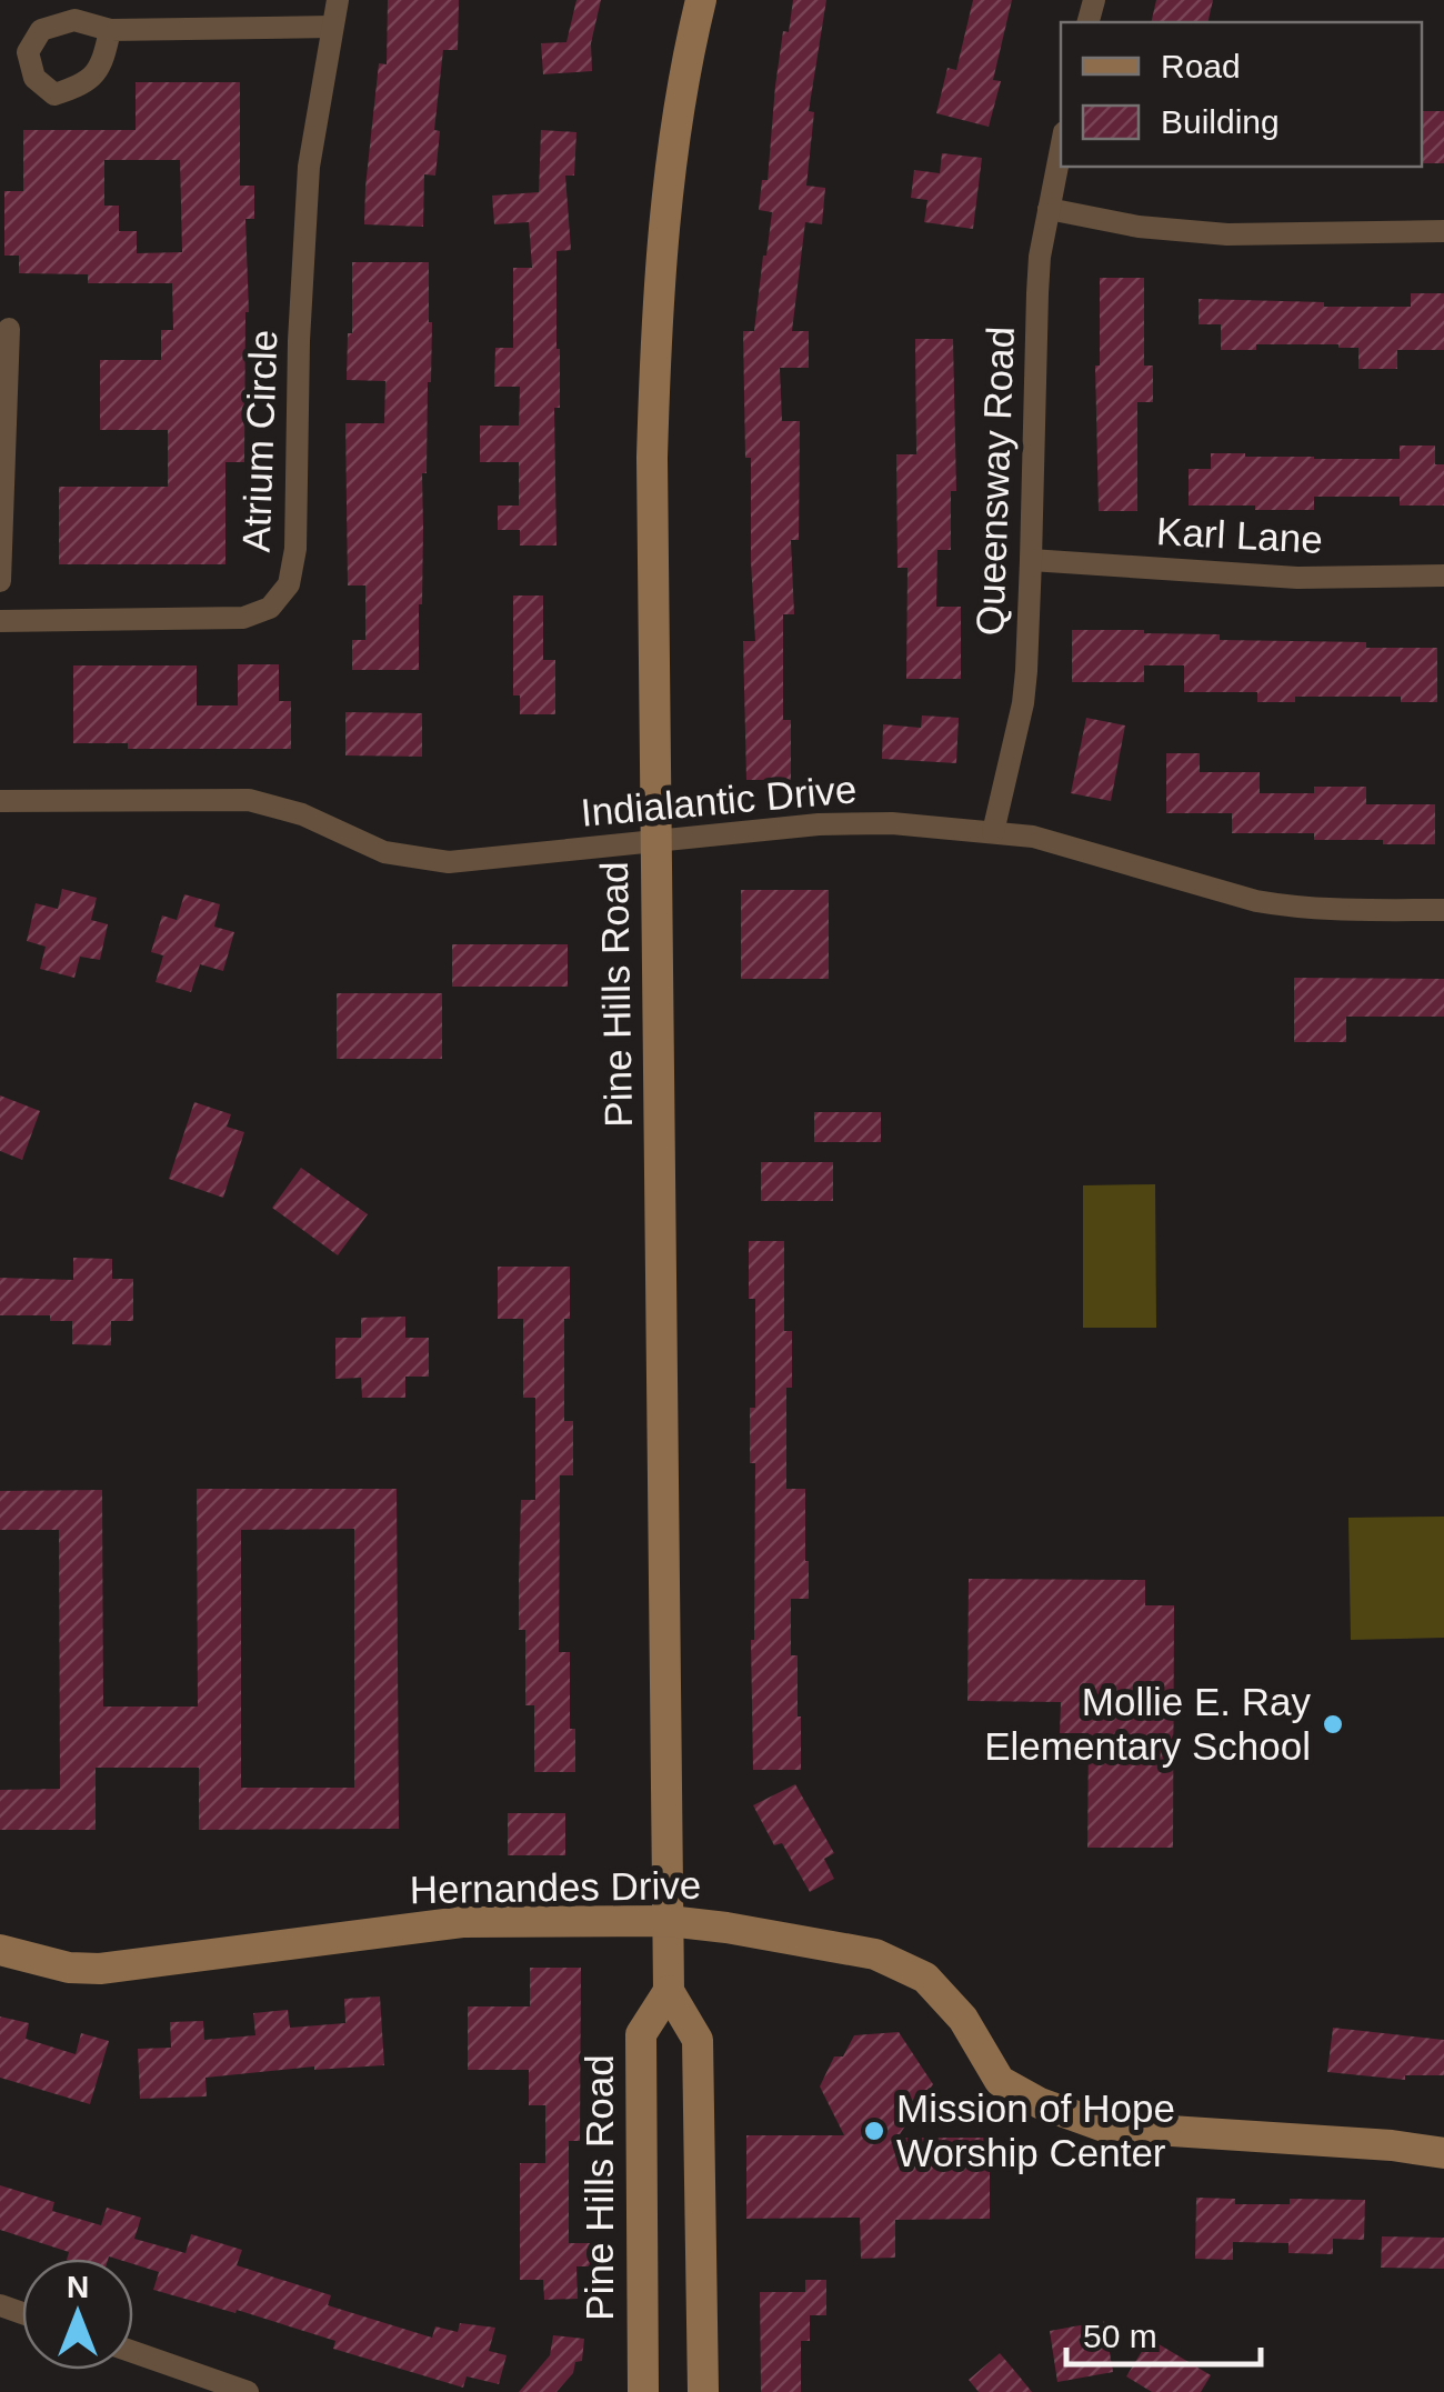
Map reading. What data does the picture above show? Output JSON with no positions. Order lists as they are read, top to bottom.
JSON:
{
  "streets": {
    "main road": ["Pine Hills Road", "Hernandes Drive"],
    "street": [
      "Atrium Circle",
      "Queensway Road",
      "Karl Lane",
      "Indialantic Drive"
    ]
  },
  "crossings": [
    ["Queensway Road", "Karl Lane"],
    ["Queensway Road", "Indialantic Drive"],
    ["Indialantic Drive", "Pine Hills Road"],
    ["Pine Hills Road", "Hernandes Drive"]
  ],
  "places": ["Mollie E. Ray Elementary School", "Mission of Hope Worship Center"],
  "legend": ["Road", "Building"],
  "scale_bar": "50 m",
  "north": "top"
}
